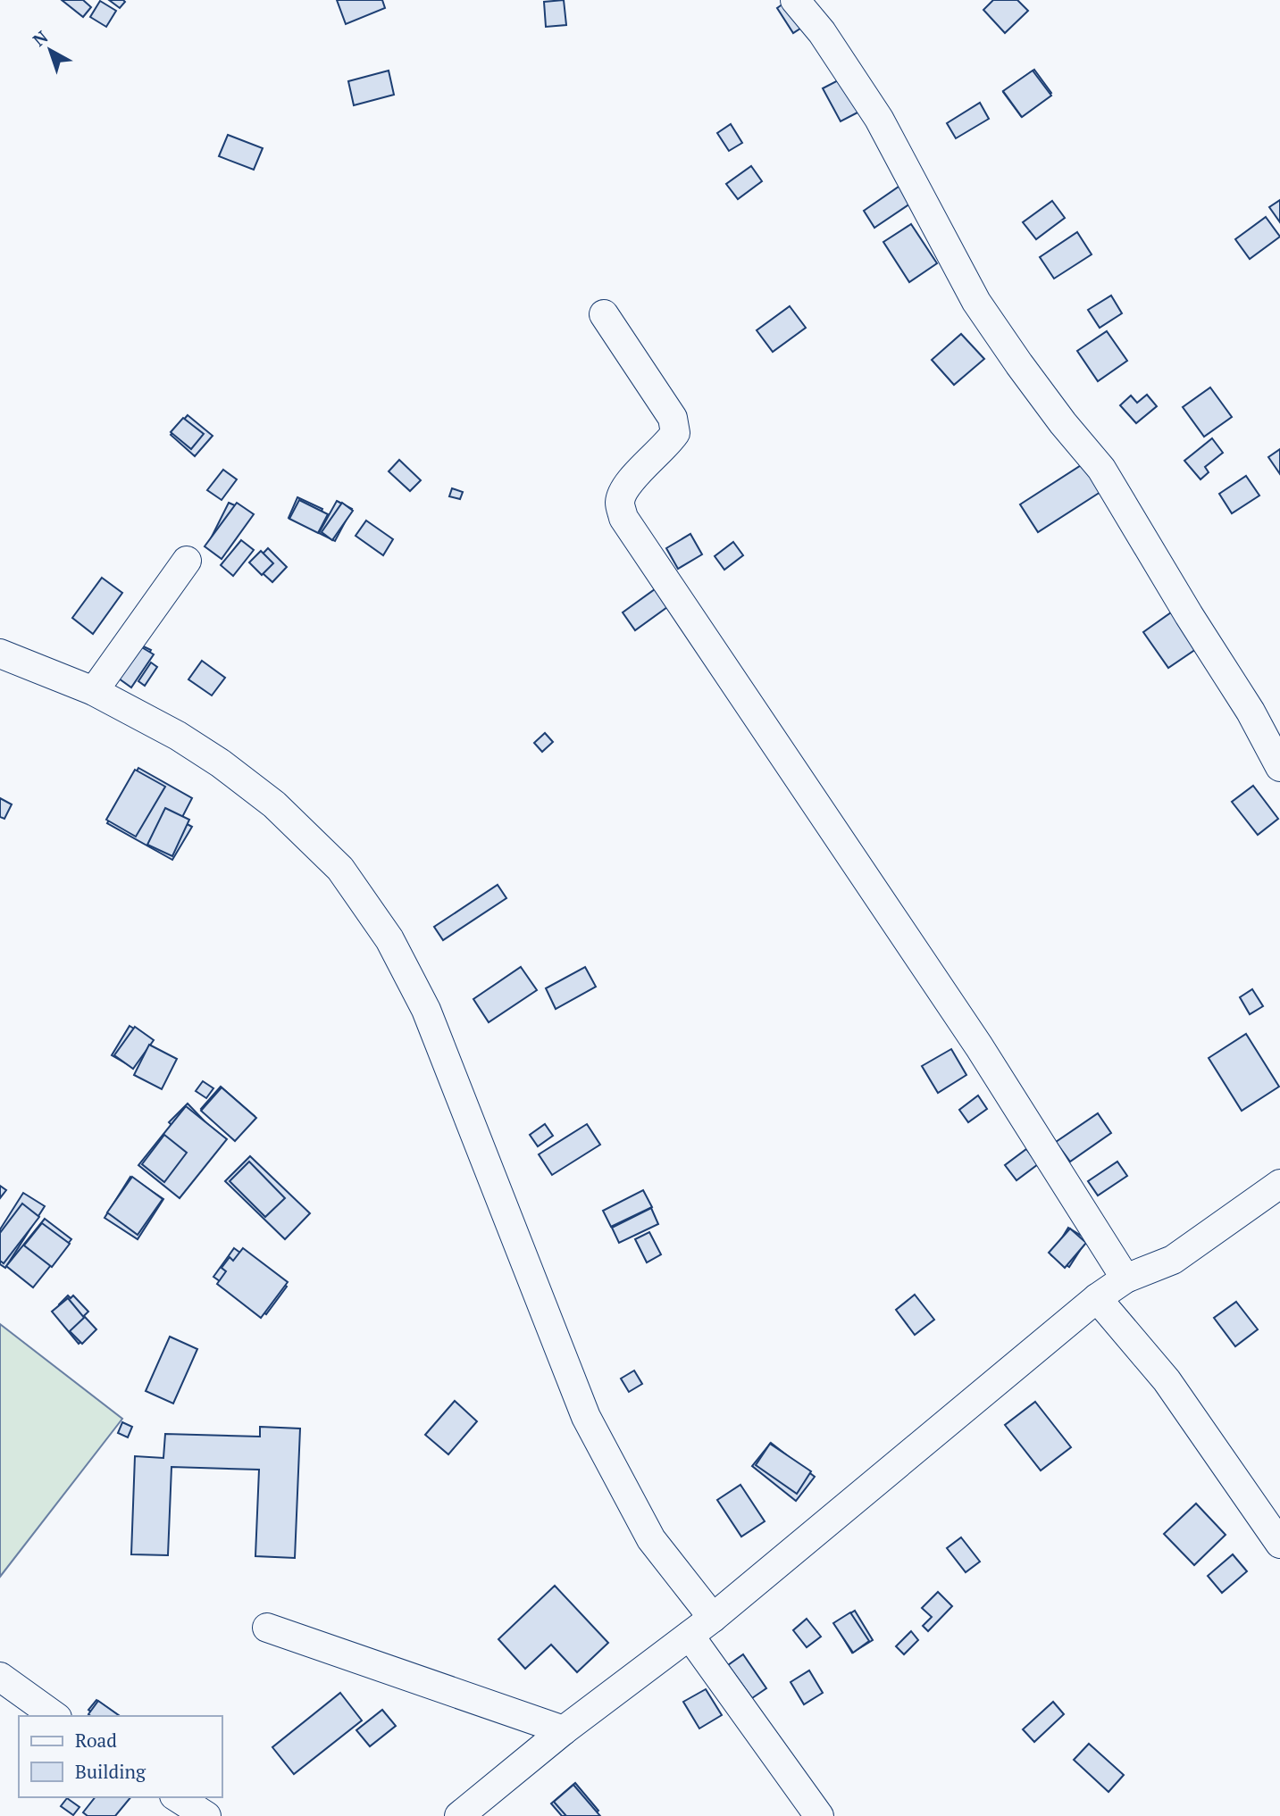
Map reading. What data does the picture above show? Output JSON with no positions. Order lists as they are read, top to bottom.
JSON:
{
  "legend": ["Road", "Building"],
  "north": "top left"
}
